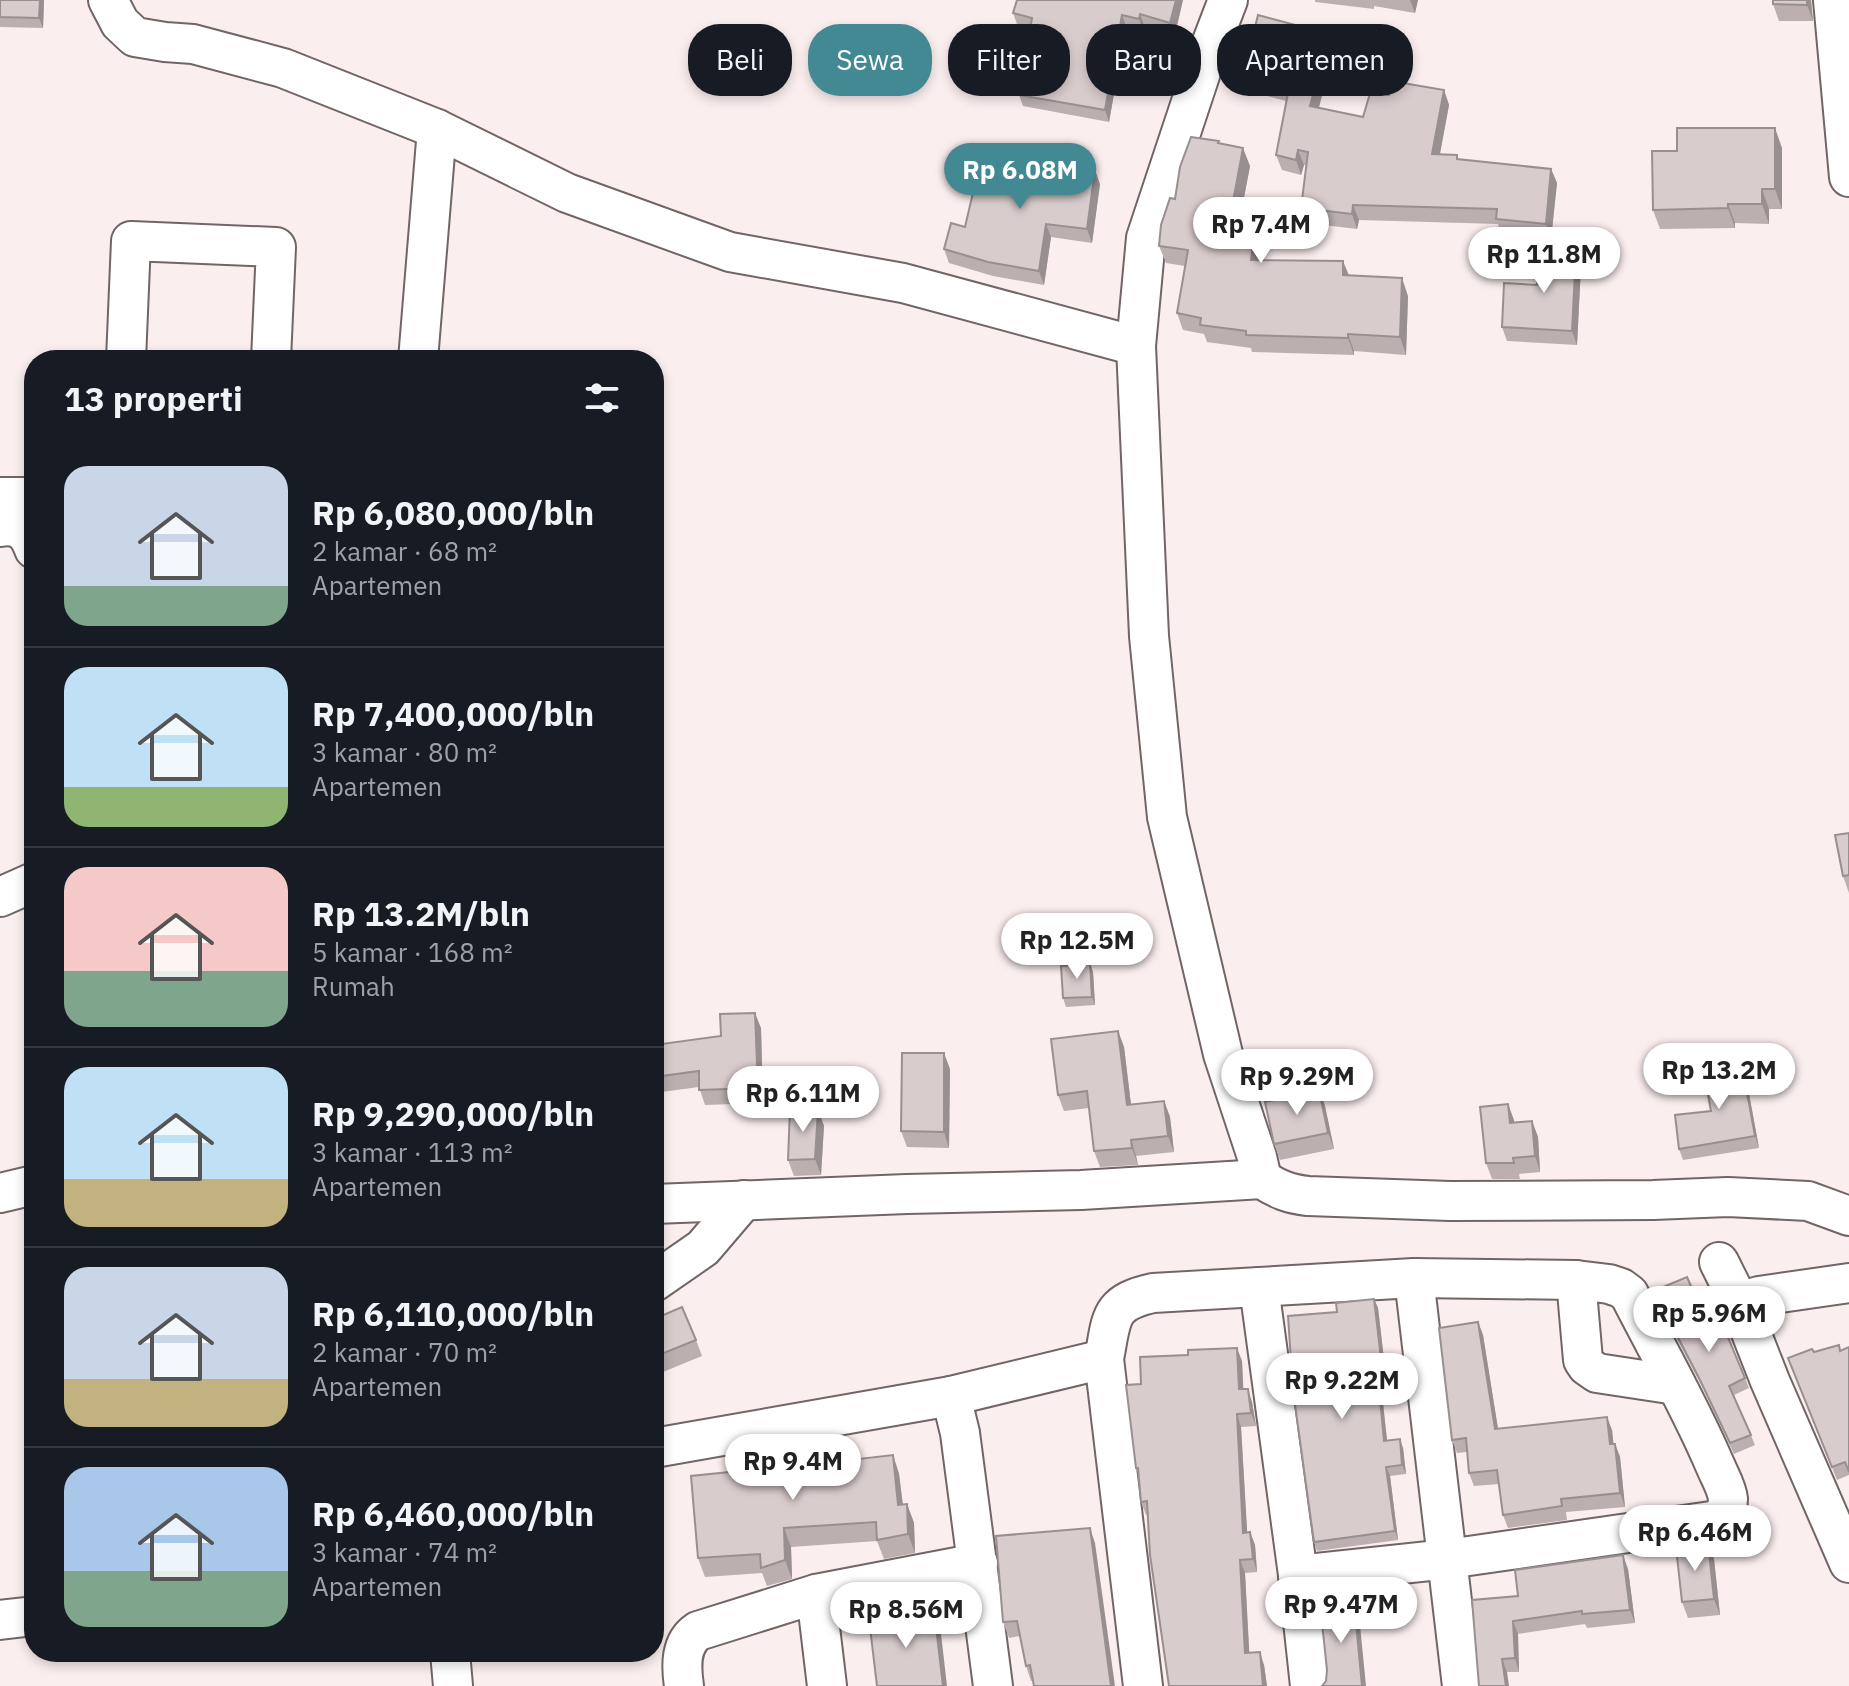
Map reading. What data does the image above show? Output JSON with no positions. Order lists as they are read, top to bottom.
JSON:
{
  "page": {
    "chip": [
      "Beli",
      "Sewa",
      "Filter",
      "Baru",
      "Apartemen"
    ],
    "price": [
      "Rp 6.08M",
      "Rp 7.4M",
      "Rp 11.8M",
      "Rp 12.5M",
      "Rp 13.2M",
      "Rp 9.29M",
      "Rp 6.11M",
      "Rp 5.96M",
      "Rp 9.22M",
      "Rp 9.4M",
      "Rp 6.46M",
      "Rp 9.47M",
      "Rp 8.56M"
    ],
    "heading": "13 properti",
    "list": [
      {
        "name": "Rp 6,080,000/bln",
        "note": "2 kamar · 68 m² · Apartemen"
      },
      {
        "name": "Rp 7,400,000/bln",
        "note": "3 kamar · 80 m² · Apartemen"
      },
      {
        "name": "Rp 13.2M/bln",
        "note": "5 kamar · 168 m² · Rumah"
      },
      {
        "name": "Rp 9,290,000/bln",
        "note": "3 kamar · 113 m² · Apartemen"
      },
      {
        "name": "Rp 6,110,000/bln",
        "note": "2 kamar · 70 m² · Apartemen"
      },
      {
        "name": "Rp 6,460,000/bln",
        "note": "3 kamar · 74 m² · Apartemen"
      }
    ]
  }
}
